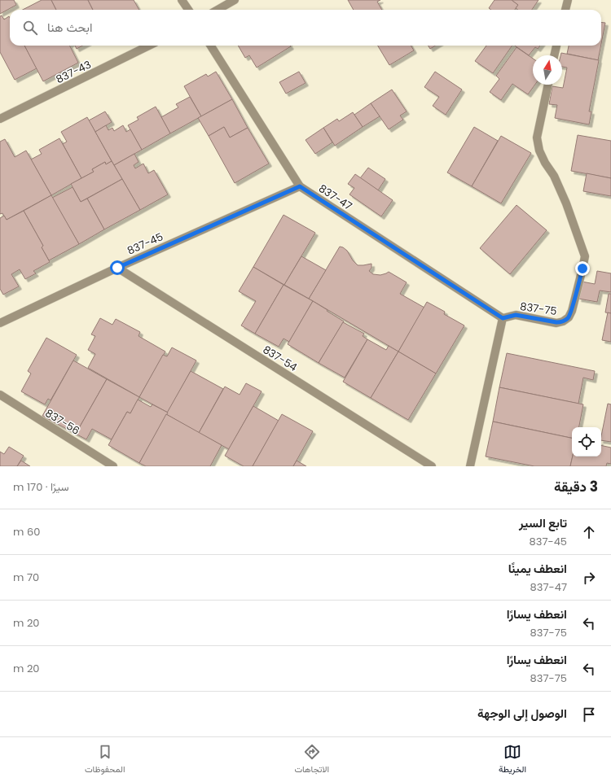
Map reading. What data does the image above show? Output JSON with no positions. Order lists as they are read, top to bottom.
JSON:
{
  "streets": {
    "street": [
      "837-43",
      "837-47",
      "837-45",
      "837-75",
      "837-54",
      "837-56"
    ]
  },
  "crossings": [
    ["837-47", "837-45"],
    ["837-47", "837-75"],
    ["837-45", "837-54"]
  ],
  "north": "top",
  "page": {
    "search": "ابحث هنا",
    "heading": ["3 دقيقة", "سيرًا · 170 m"],
    "list": [
      ["تابع السير", "837-45", "60 m"],
      ["انعطف يمينًا", "837-47", "70 m"],
      ["انعطف يسارًا", "837-75", "20 m"],
      ["انعطف يسارًا", "837-75", "20 m"],
      "الوصول إلى الوجهة"
    ],
    "nav": ["الخريطة", "الاتجاهات", "المحفوظات"]
  }
}
